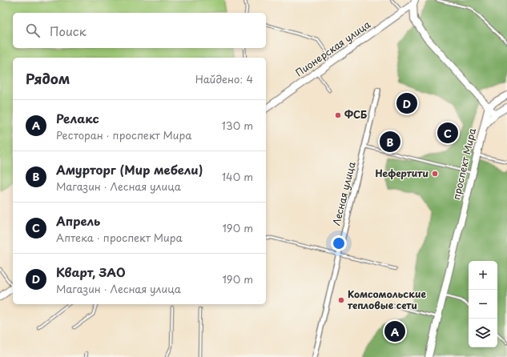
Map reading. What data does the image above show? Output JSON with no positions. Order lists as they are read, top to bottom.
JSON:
{
  "streets": {
    "street": ["Пионерская улица", "проспект Мира", "Лесная улица"]
  },
  "places": ["ФСБ", "Нефертити", "Комсомольские тепловые сети"],
  "page": {
    "search": "Поиск",
    "heading": ["Рядом", "Найдено: 4"],
    "pins": [
      "D",
      "C",
      "B",
      "A"
    ],
    "list": [
      {
        "mark": "A",
        "name": "Релакс",
        "note": "Ресторан · проспект Мира",
        "value": "130 m"
      },
      {
        "mark": "B",
        "name": "Амурторг (Мир мебели)",
        "note": "Магазин · Лесная улица",
        "value": "140 m"
      },
      {
        "mark": "C",
        "name": "Апрель",
        "note": "Аптека · проспект Мира",
        "value": "190 m"
      },
      {
        "mark": "D",
        "name": "Кварт, ЗАО",
        "note": "Магазин · Лесная улица",
        "value": "190 m"
      }
    ],
    "map_buttons": ["+", "−"]
  }
}
